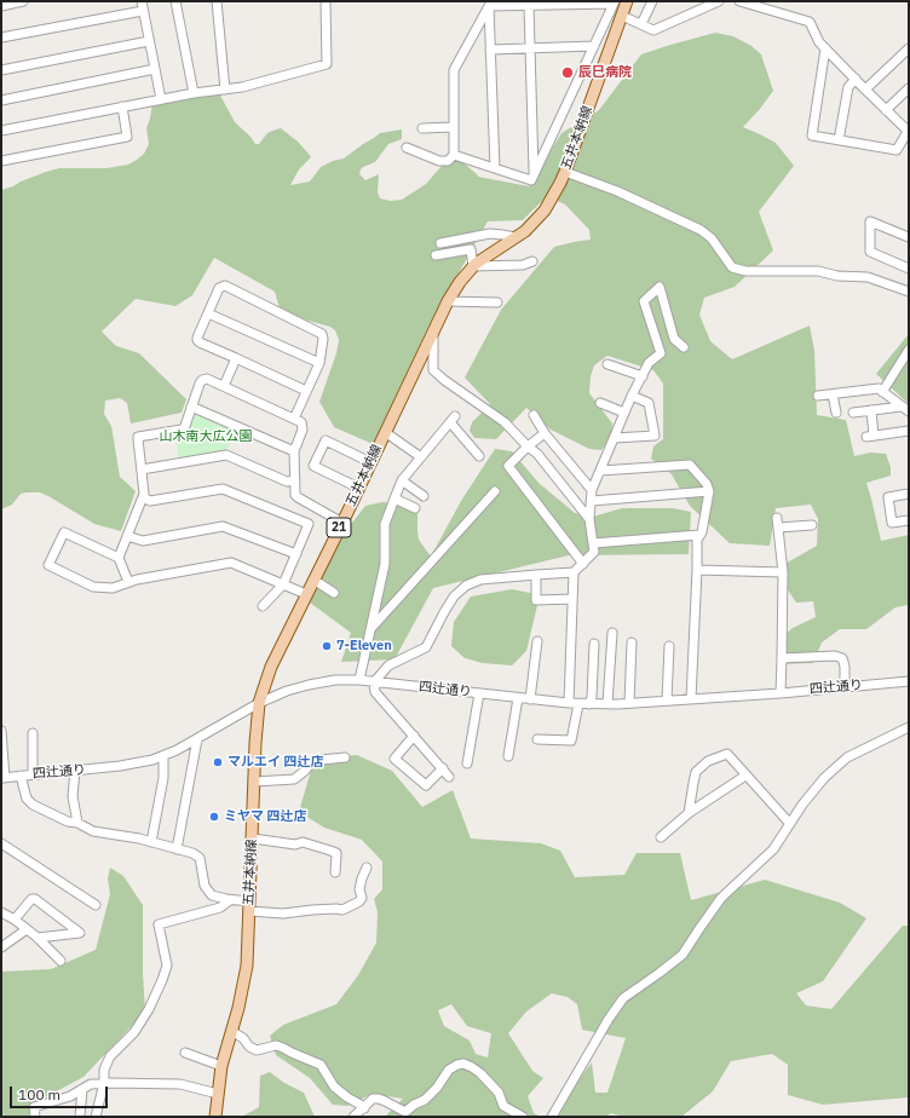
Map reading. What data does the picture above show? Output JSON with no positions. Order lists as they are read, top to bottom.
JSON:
{
  "streets": {
    "main road": ["五井本納線", "21"],
    "street": ["四辻通り"]
  },
  "crossings": [
    ["五井本納線", "四辻通り"]
  ],
  "parks": ["山木南大広公園"],
  "places": [
    "辰巳病院",
    "7-Eleven",
    "マルエイ 四辻店",
    "ミヤマ 四辻店"
  ],
  "scale_bar": "100 m"
}
